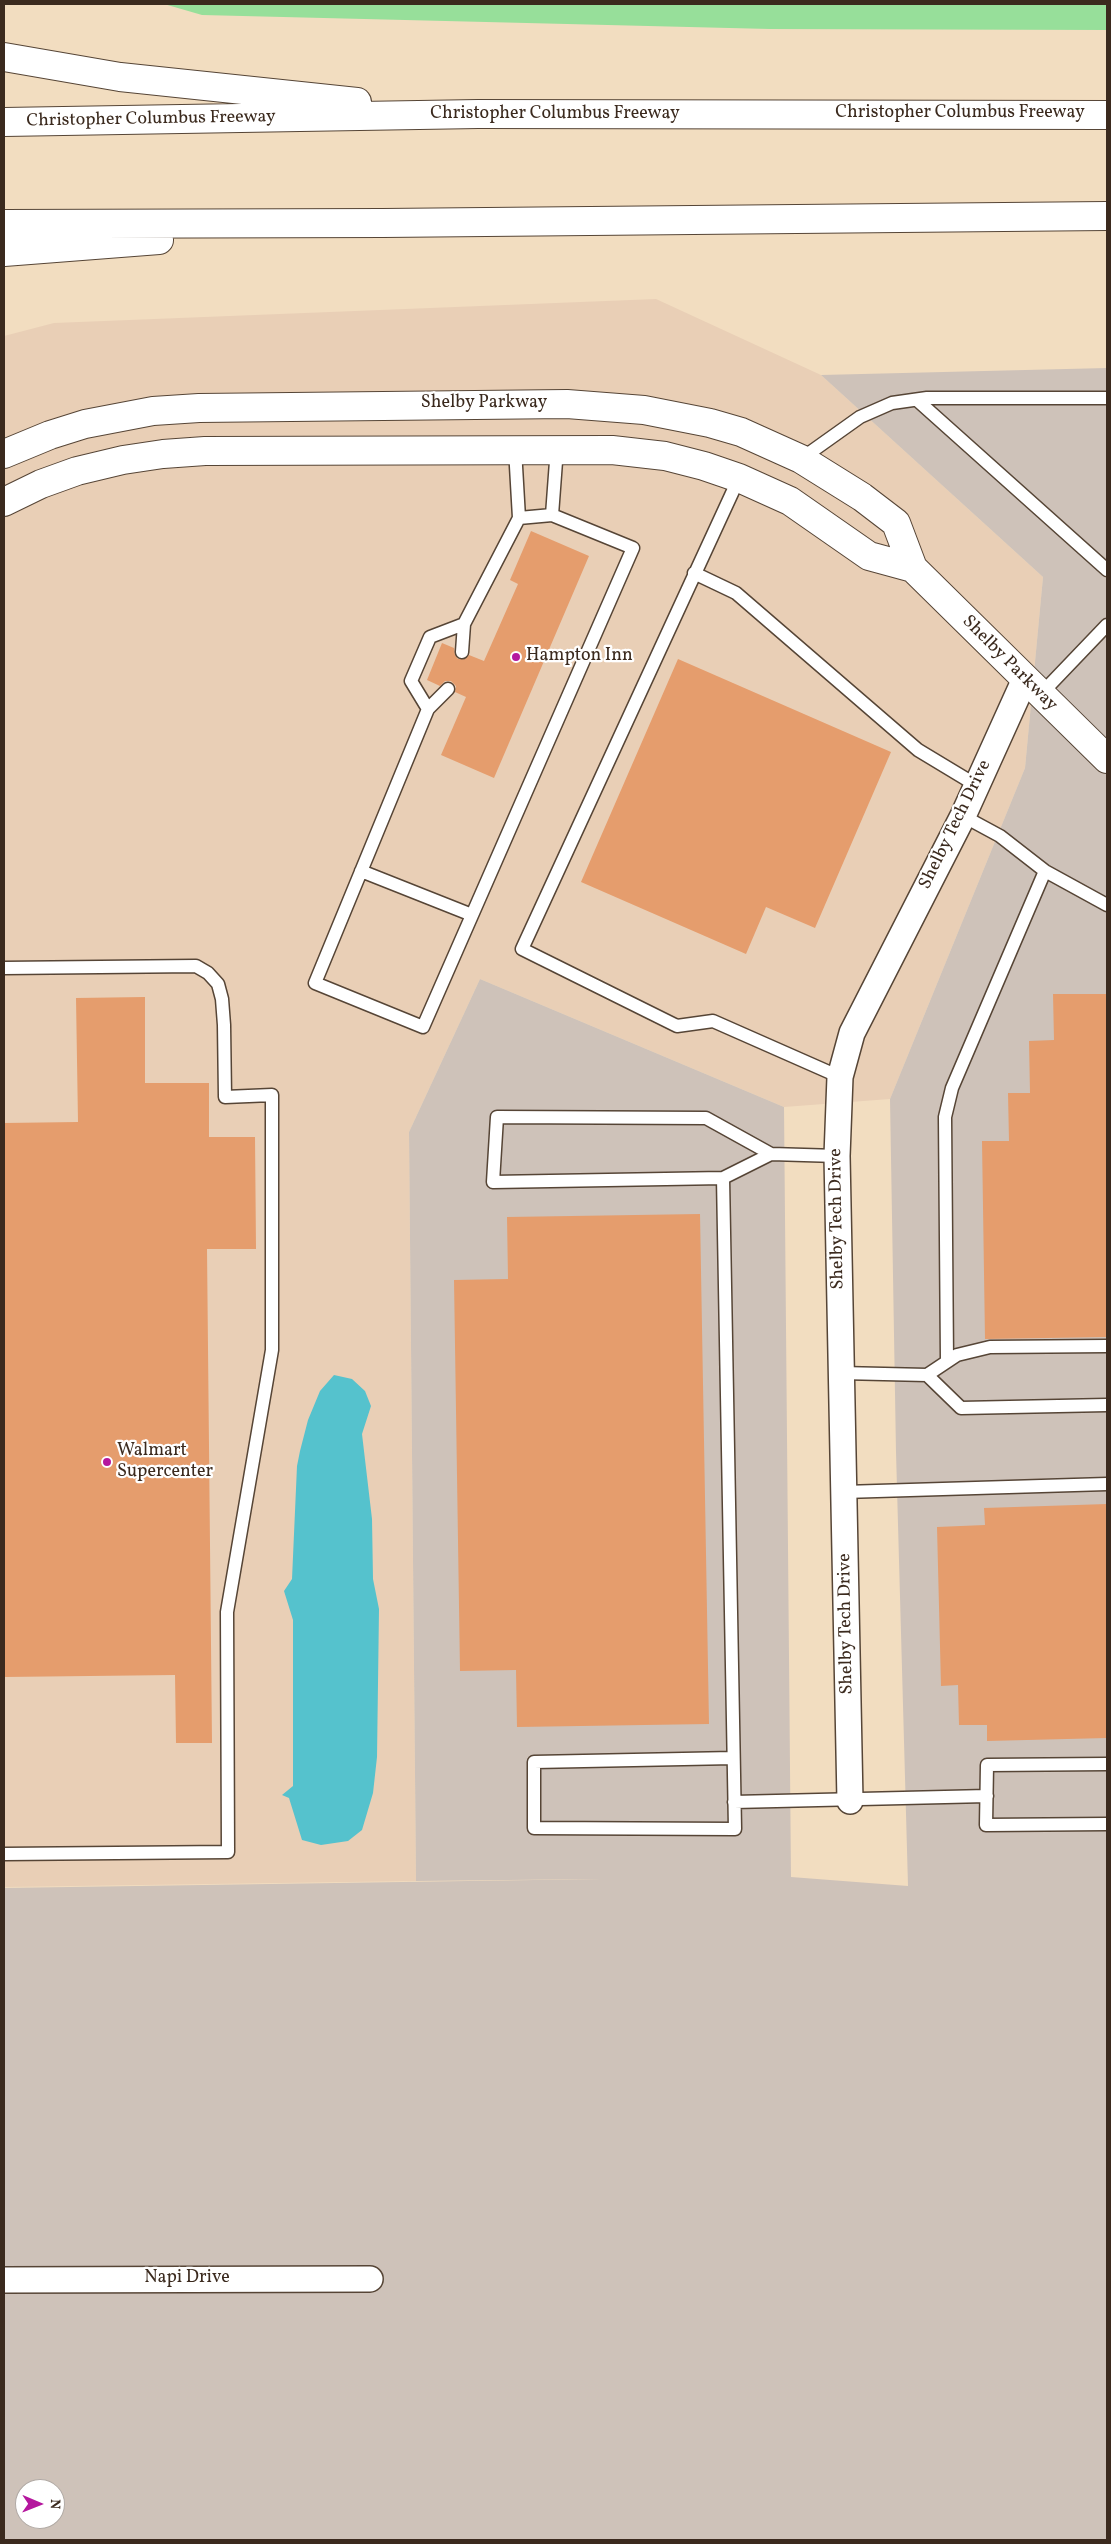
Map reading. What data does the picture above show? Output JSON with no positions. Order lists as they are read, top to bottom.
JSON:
{
  "streets": {
    "main road": ["Christopher Columbus Freeway", "Shelby Parkway"],
    "street": ["Shelby Tech Drive", "Napi Drive"]
  },
  "crossings": [
    ["Shelby Parkway", "Shelby Tech Drive"]
  ],
  "places": ["Hampton Inn", "Walmart Supercenter"],
  "north": "right"
}
